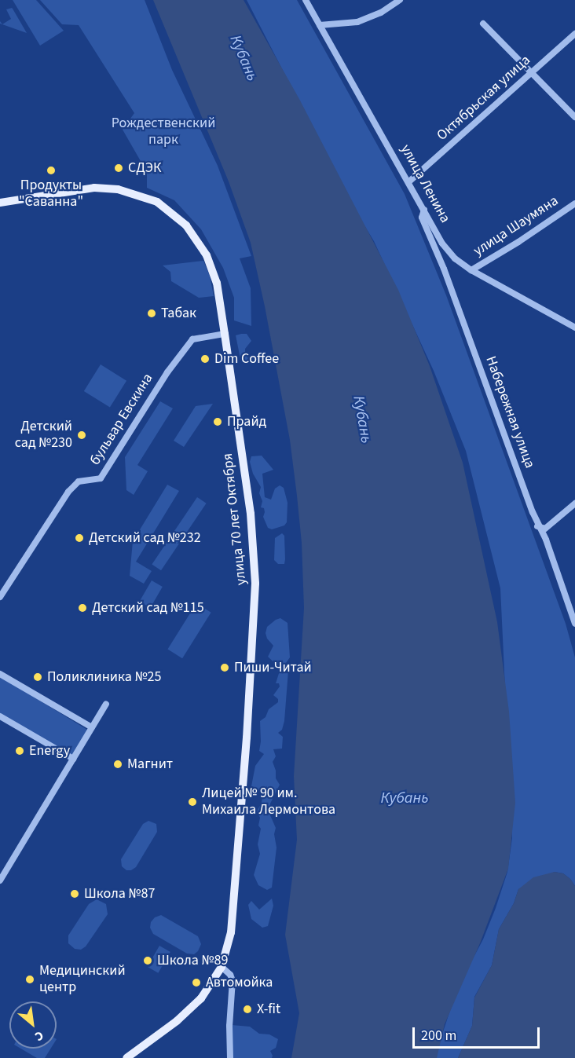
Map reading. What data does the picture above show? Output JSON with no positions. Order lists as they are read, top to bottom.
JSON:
{
  "streets": {
    "main road": ["улица 70 лет Октября"],
    "street": [
      "Октябрьская улица",
      "улица Ленина",
      "улица Шаумяна",
      "Набережная улица",
      "бульвар Евскина"
    ]
  },
  "crossings": [
    ["Октябрьская улица", "улица Ленина"],
    ["улица Ленина", "улица Шаумяна"],
    ["улица Ленина", "Набережная улица"],
    ["бульвар Евскина", "улица 70 лет Октября"]
  ],
  "water": ["Кубань"],
  "parks": ["Рождественский парк"],
  "places": [
    "СДЭК",
    "Продукты \"Саванна\"",
    "Табак",
    "Dim Coffee",
    "Прайд",
    "Детский сад №230",
    "Детский сад №232",
    "Детский сад №115",
    "Пиши-Читай",
    "Поликлиника №25",
    "Energy",
    "Магнит",
    "Лицей № 90 им. Михаила Лермонтова",
    "Школа №87",
    "Школа №89",
    "Медицинский центр",
    "Автомойка",
    "X-fit"
  ],
  "scale_bar": "200 m",
  "north": "bottom right"
}
